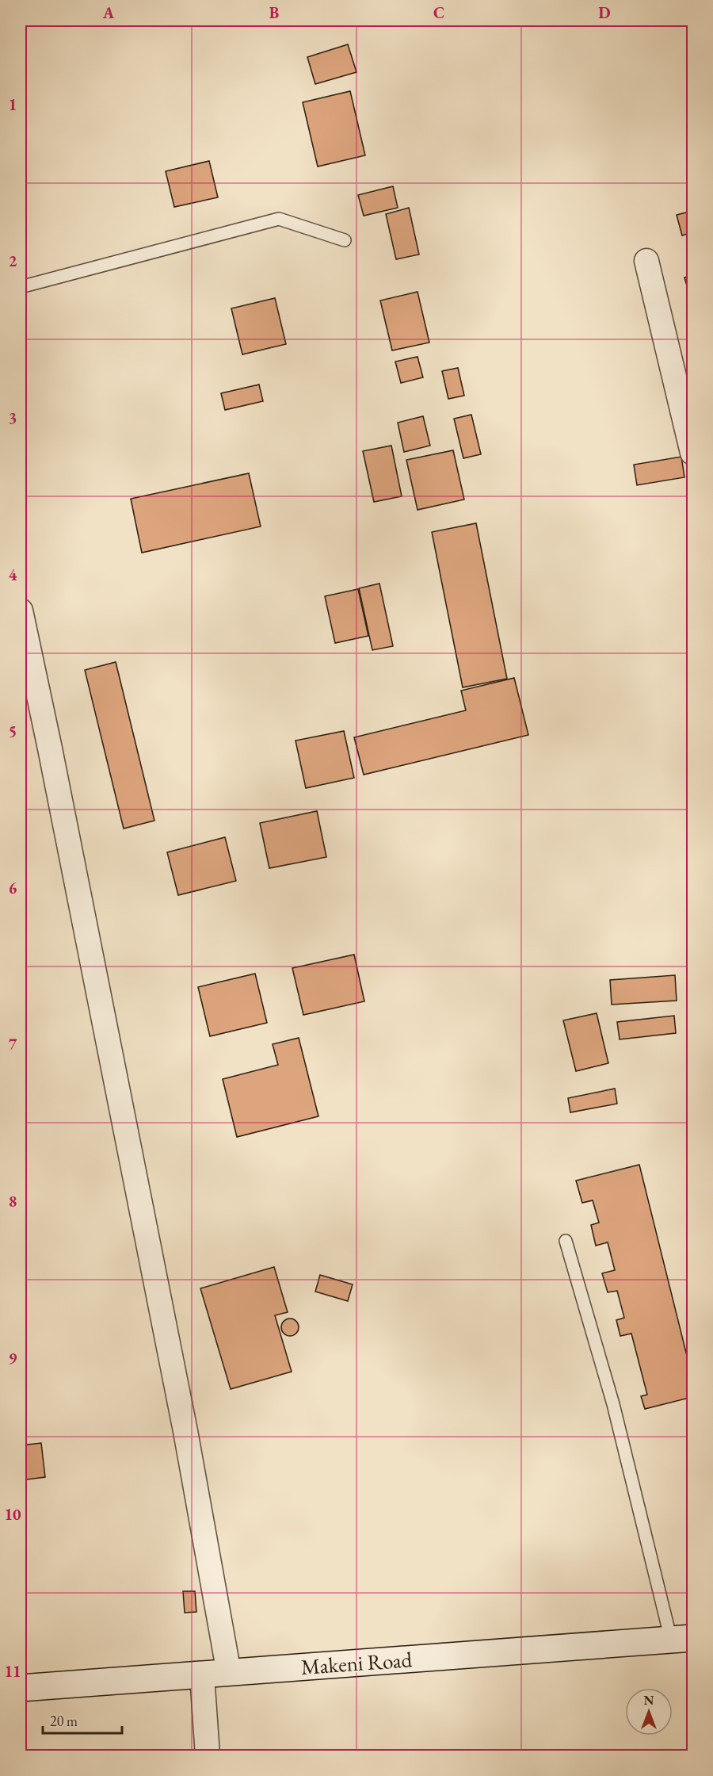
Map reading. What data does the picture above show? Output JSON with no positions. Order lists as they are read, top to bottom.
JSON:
{
  "streets": {
    "main road": ["Makeni Road"]
  },
  "scale_bar": "20 m",
  "north": "top",
  "grid": {
    "columns": [
      "A",
      "B",
      "C",
      "D"
    ],
    "rows": [
      "1",
      "2",
      "3",
      "4",
      "5",
      "6",
      "7",
      "8",
      "9",
      "10",
      "11"
    ]
  }
}
